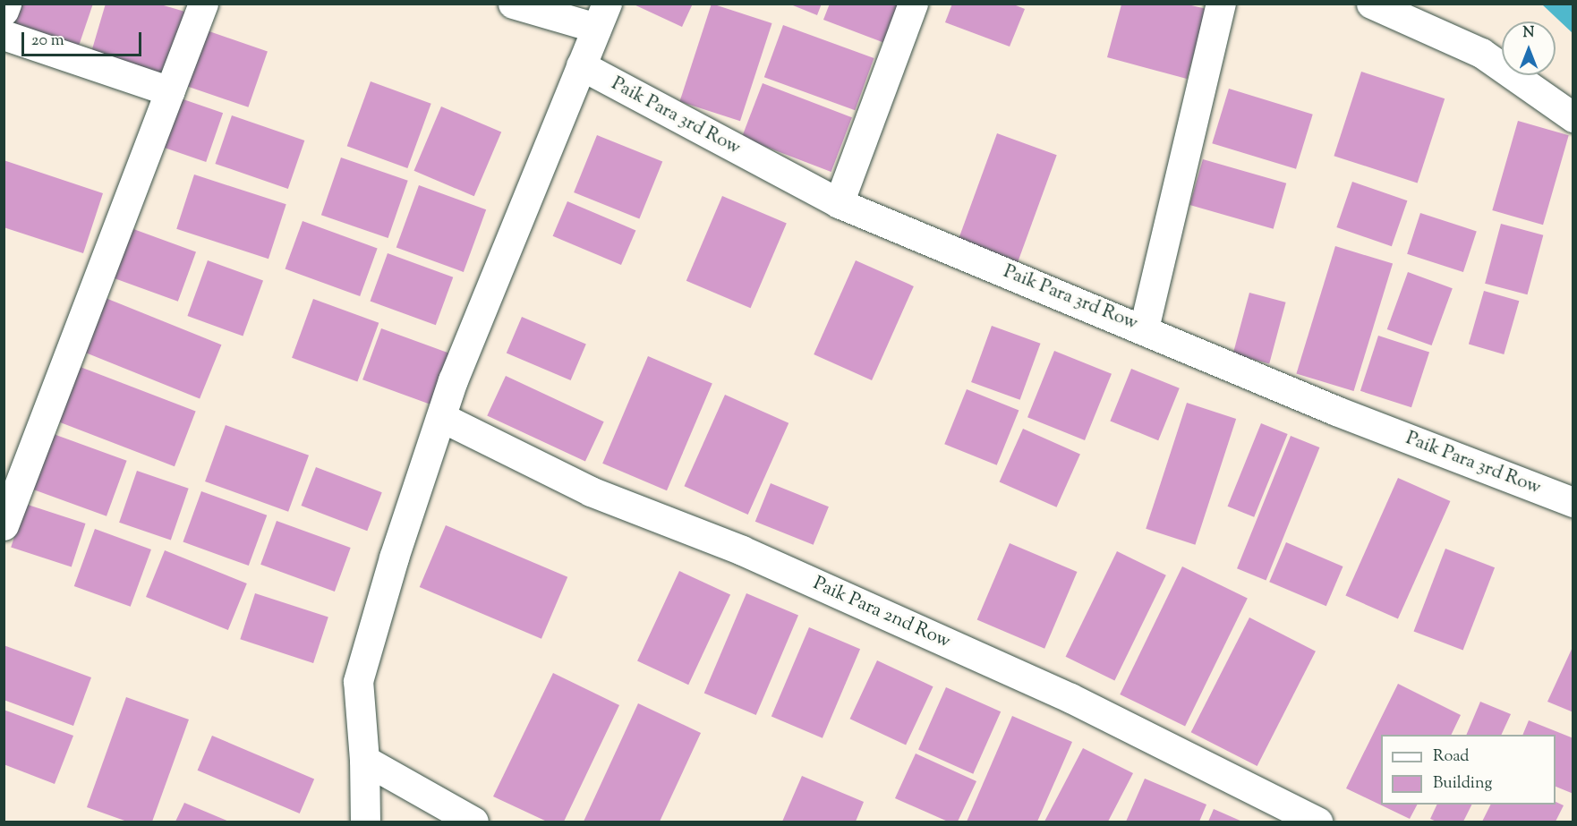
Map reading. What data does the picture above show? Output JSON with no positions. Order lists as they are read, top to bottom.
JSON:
{
  "streets": {
    "street": ["Paik Para 3rd Row", "Paik Para 2nd Row"]
  },
  "legend": ["Road", "Building"],
  "scale_bar": "20 m",
  "north": "top"
}
